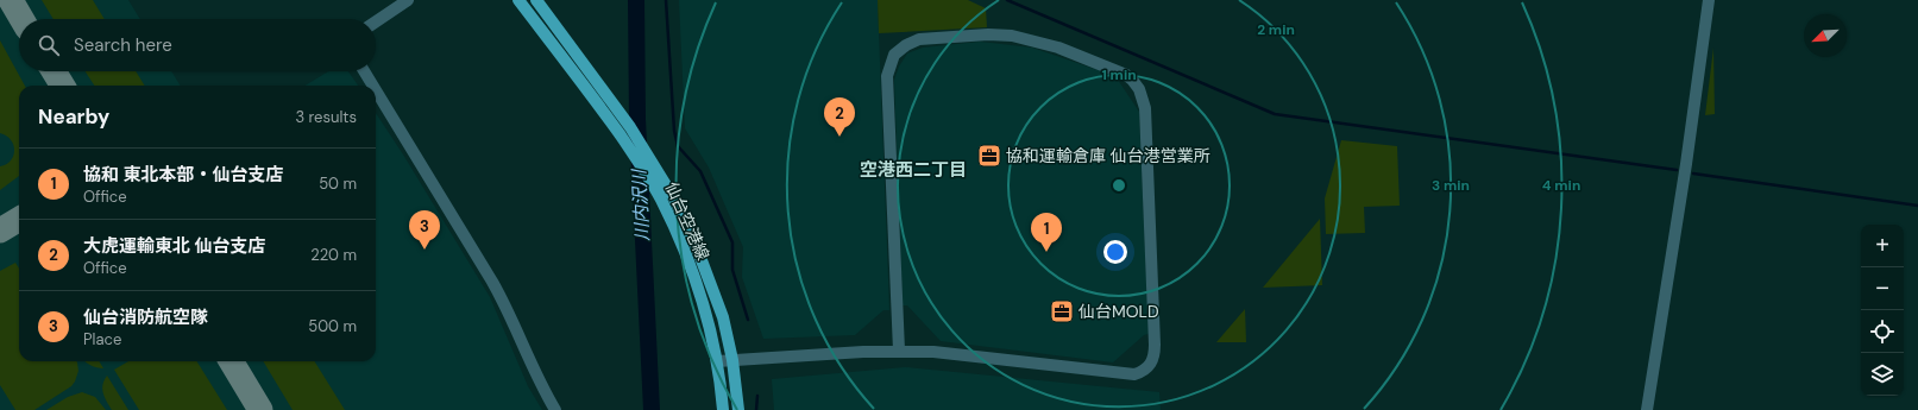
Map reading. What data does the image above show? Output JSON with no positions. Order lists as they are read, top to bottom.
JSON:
{
  "streets": {
    "main road": ["仙台空港線"]
  },
  "districts": ["空港西二丁目"],
  "water": ["川内沢川"],
  "places": {
    "office": ["協和運輸倉庫 仙台港営業所", "仙台MOLD"]
  },
  "north": "bottom left",
  "page": {
    "search": "Search here",
    "heading": ["Nearby", "3 results"],
    "pins": ["2", "3", "1"],
    "list": [
      {
        "mark": "1",
        "name": "協和 東北本部・仙台支店",
        "note": "Office",
        "value": "50 m"
      },
      {
        "mark": "2",
        "name": "大虎運輸東北 仙台支店",
        "note": "Office",
        "value": "220 m"
      },
      {
        "mark": "3",
        "name": "仙台消防航空隊",
        "note": "Place",
        "value": "500 m"
      }
    ],
    "map_buttons": ["+", "−"]
  },
  "rings": [
    "2 min",
    "1 min",
    "3 min",
    "4 min"
  ]
}
